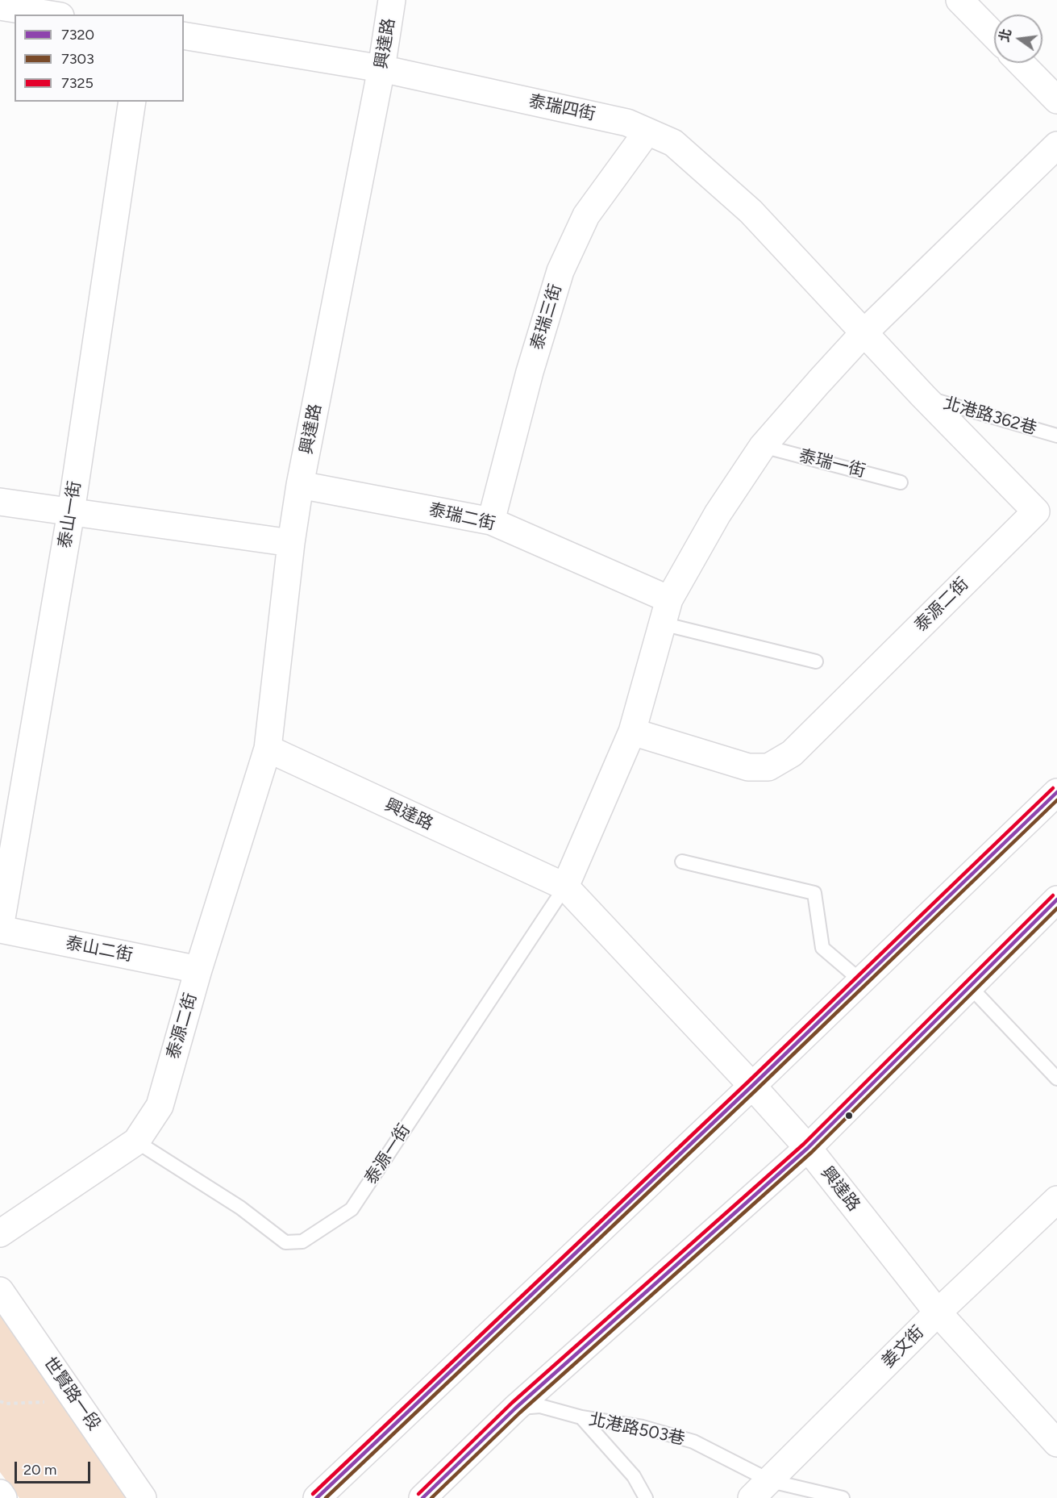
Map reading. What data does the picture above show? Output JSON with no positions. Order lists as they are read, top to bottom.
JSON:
{
  "streets": {
    "street": [
      "興達路",
      "泰瑞四街",
      "泰瑞三街",
      "泰山一街",
      "泰瑞二街",
      "泰源二街",
      "泰山二街",
      "姜文街",
      "世賢路一段"
    ],
    "lane": [
      "北港路362巷",
      "泰瑞一街",
      "泰源一街",
      "北港路503巷"
    ]
  },
  "crossings": [
    ["興達路", "泰瑞四街"],
    ["興達路", "泰瑞二街"],
    ["興達路", "泰源二街"],
    ["興達路", "泰源一街"],
    ["興達路", "姜文街"],
    ["泰瑞四街", "泰瑞三街"],
    ["泰瑞四街", "泰源二街"],
    ["泰瑞三街", "泰瑞二街"],
    ["北港路362巷", "泰源二街"],
    ["泰山一街", "泰山二街"],
    ["泰源二街", "泰山二街"],
    ["泰源二街", "泰源一街"],
    ["姜文街", "北港路503巷"]
  ],
  "lines": ["transit line 7325", "transit line 7320", "transit line 7303"],
  "legend": ["7320", "7303", "7325"],
  "scale_bar": "20 m",
  "north": "left"
}
